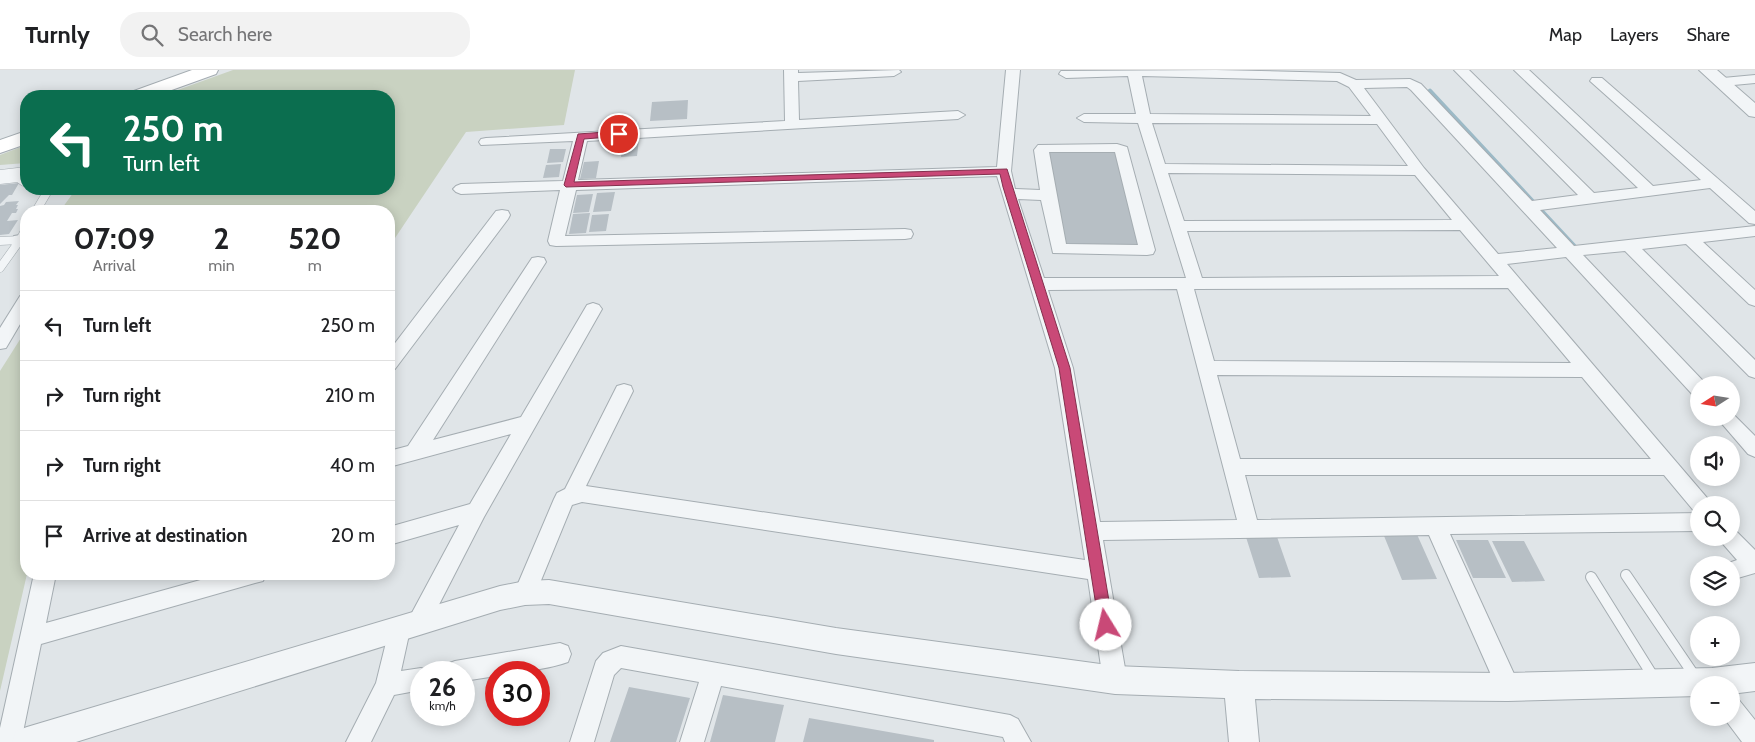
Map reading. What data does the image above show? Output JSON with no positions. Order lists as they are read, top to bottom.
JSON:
{
  "north": "left",
  "page": {
    "header": "Turnly",
    "search": "Search here",
    "nav": ["Map", "Layers", "Share"],
    "turn": ["250 m", "Turn left"],
    "eta": [
      "07:09",
      "Arrival",
      "2",
      "min",
      "520",
      "m"
    ],
    "list": [
      {
        "name": "Turn left",
        "value": "250 m"
      },
      {
        "name": "Turn right",
        "value": "210 m"
      },
      {
        "name": "Turn right",
        "value": "40 m"
      },
      {
        "name": "Arrive at destination",
        "value": "20 m"
      }
    ],
    "map_buttons": ["+", "−"],
    "speed": "26 km/h",
    "limit": "30"
  }
}
